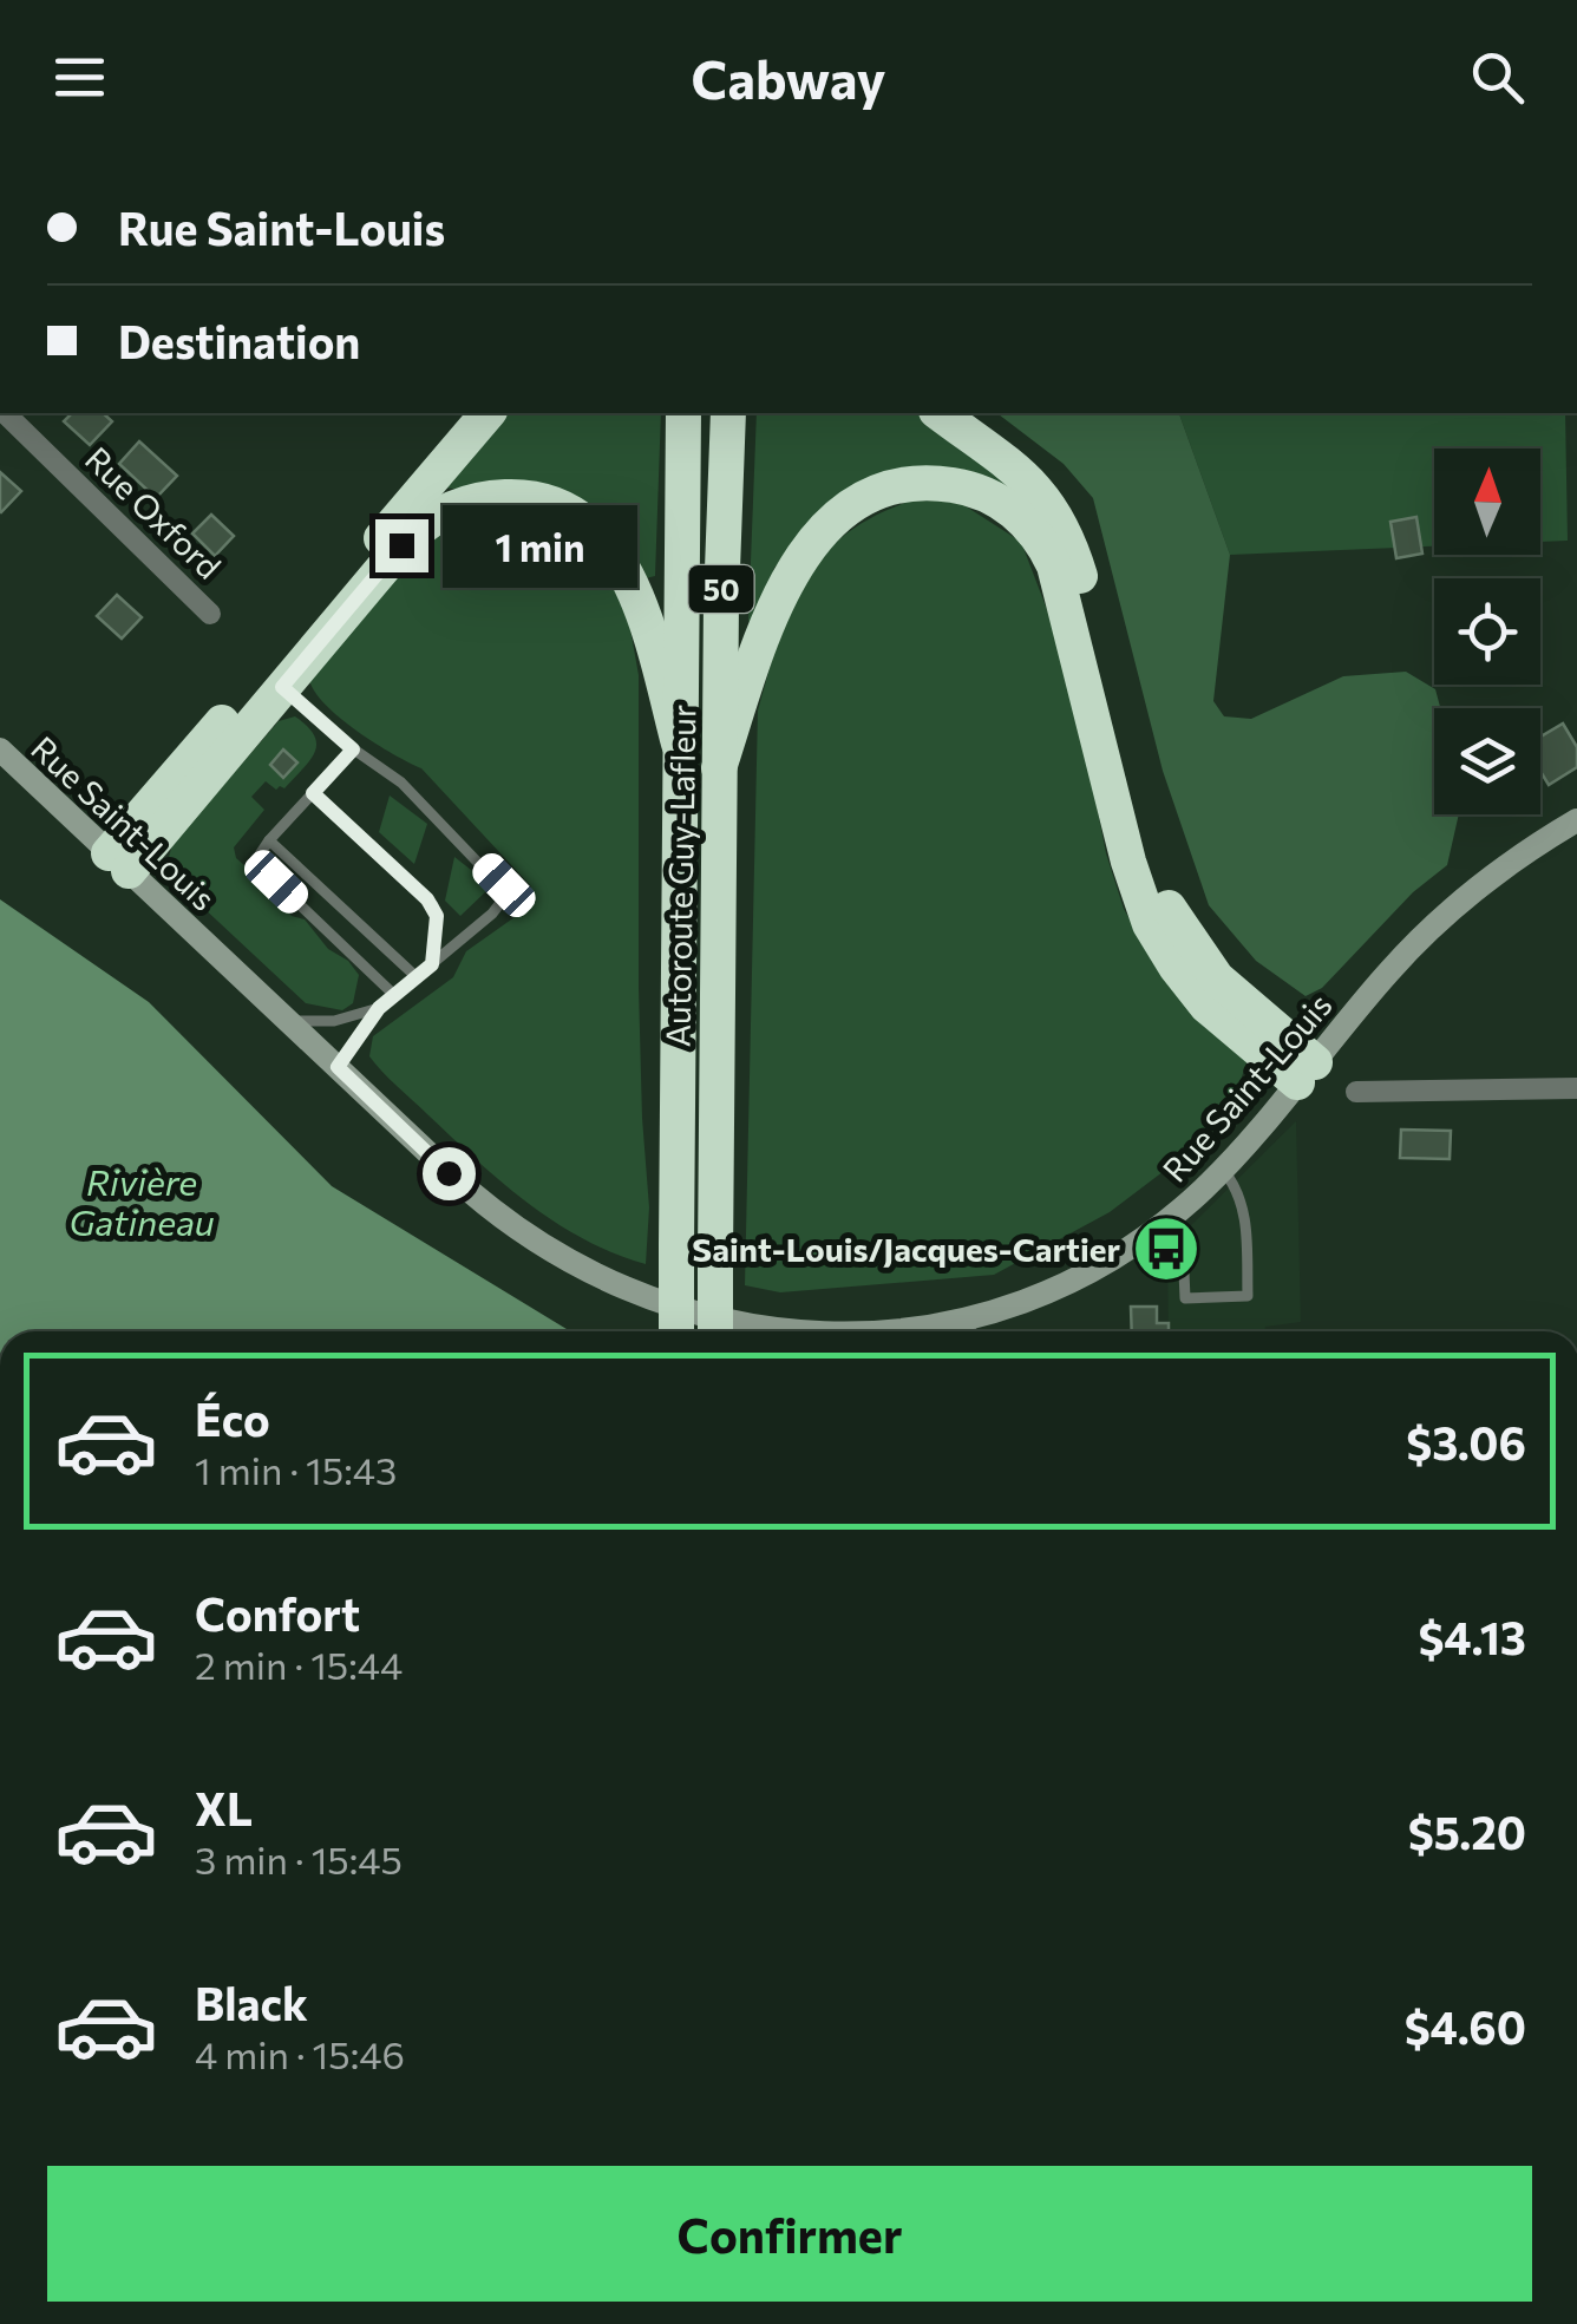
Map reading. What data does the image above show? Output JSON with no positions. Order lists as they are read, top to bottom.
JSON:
{
  "streets": {
    "highway": ["50", "Autoroute Guy-Lafleur"],
    "main road": ["Rue Saint-Louis"],
    "street": ["Rue Oxford"]
  },
  "water": ["Rivière Gatineau"],
  "places": {
    "bus stop": ["Saint-Louis/Jacques-Cartier"]
  },
  "north": "top",
  "page": {
    "header": "Cabway",
    "banner": ["Rue Saint-Louis", "Destination"],
    "bubble": "1 min",
    "list": [
      {
        "name": "Éco",
        "note": "1 min · 15:43",
        "value": "$3.06"
      },
      {
        "name": "Confort",
        "note": "2 min · 15:44",
        "value": "$4.13"
      },
      {
        "name": "XL",
        "note": "3 min · 15:45",
        "value": "$5.20"
      },
      {
        "name": "Black",
        "note": "4 min · 15:46",
        "value": "$4.60"
      }
    ],
    "buttons": "Confirmer"
  }
}
